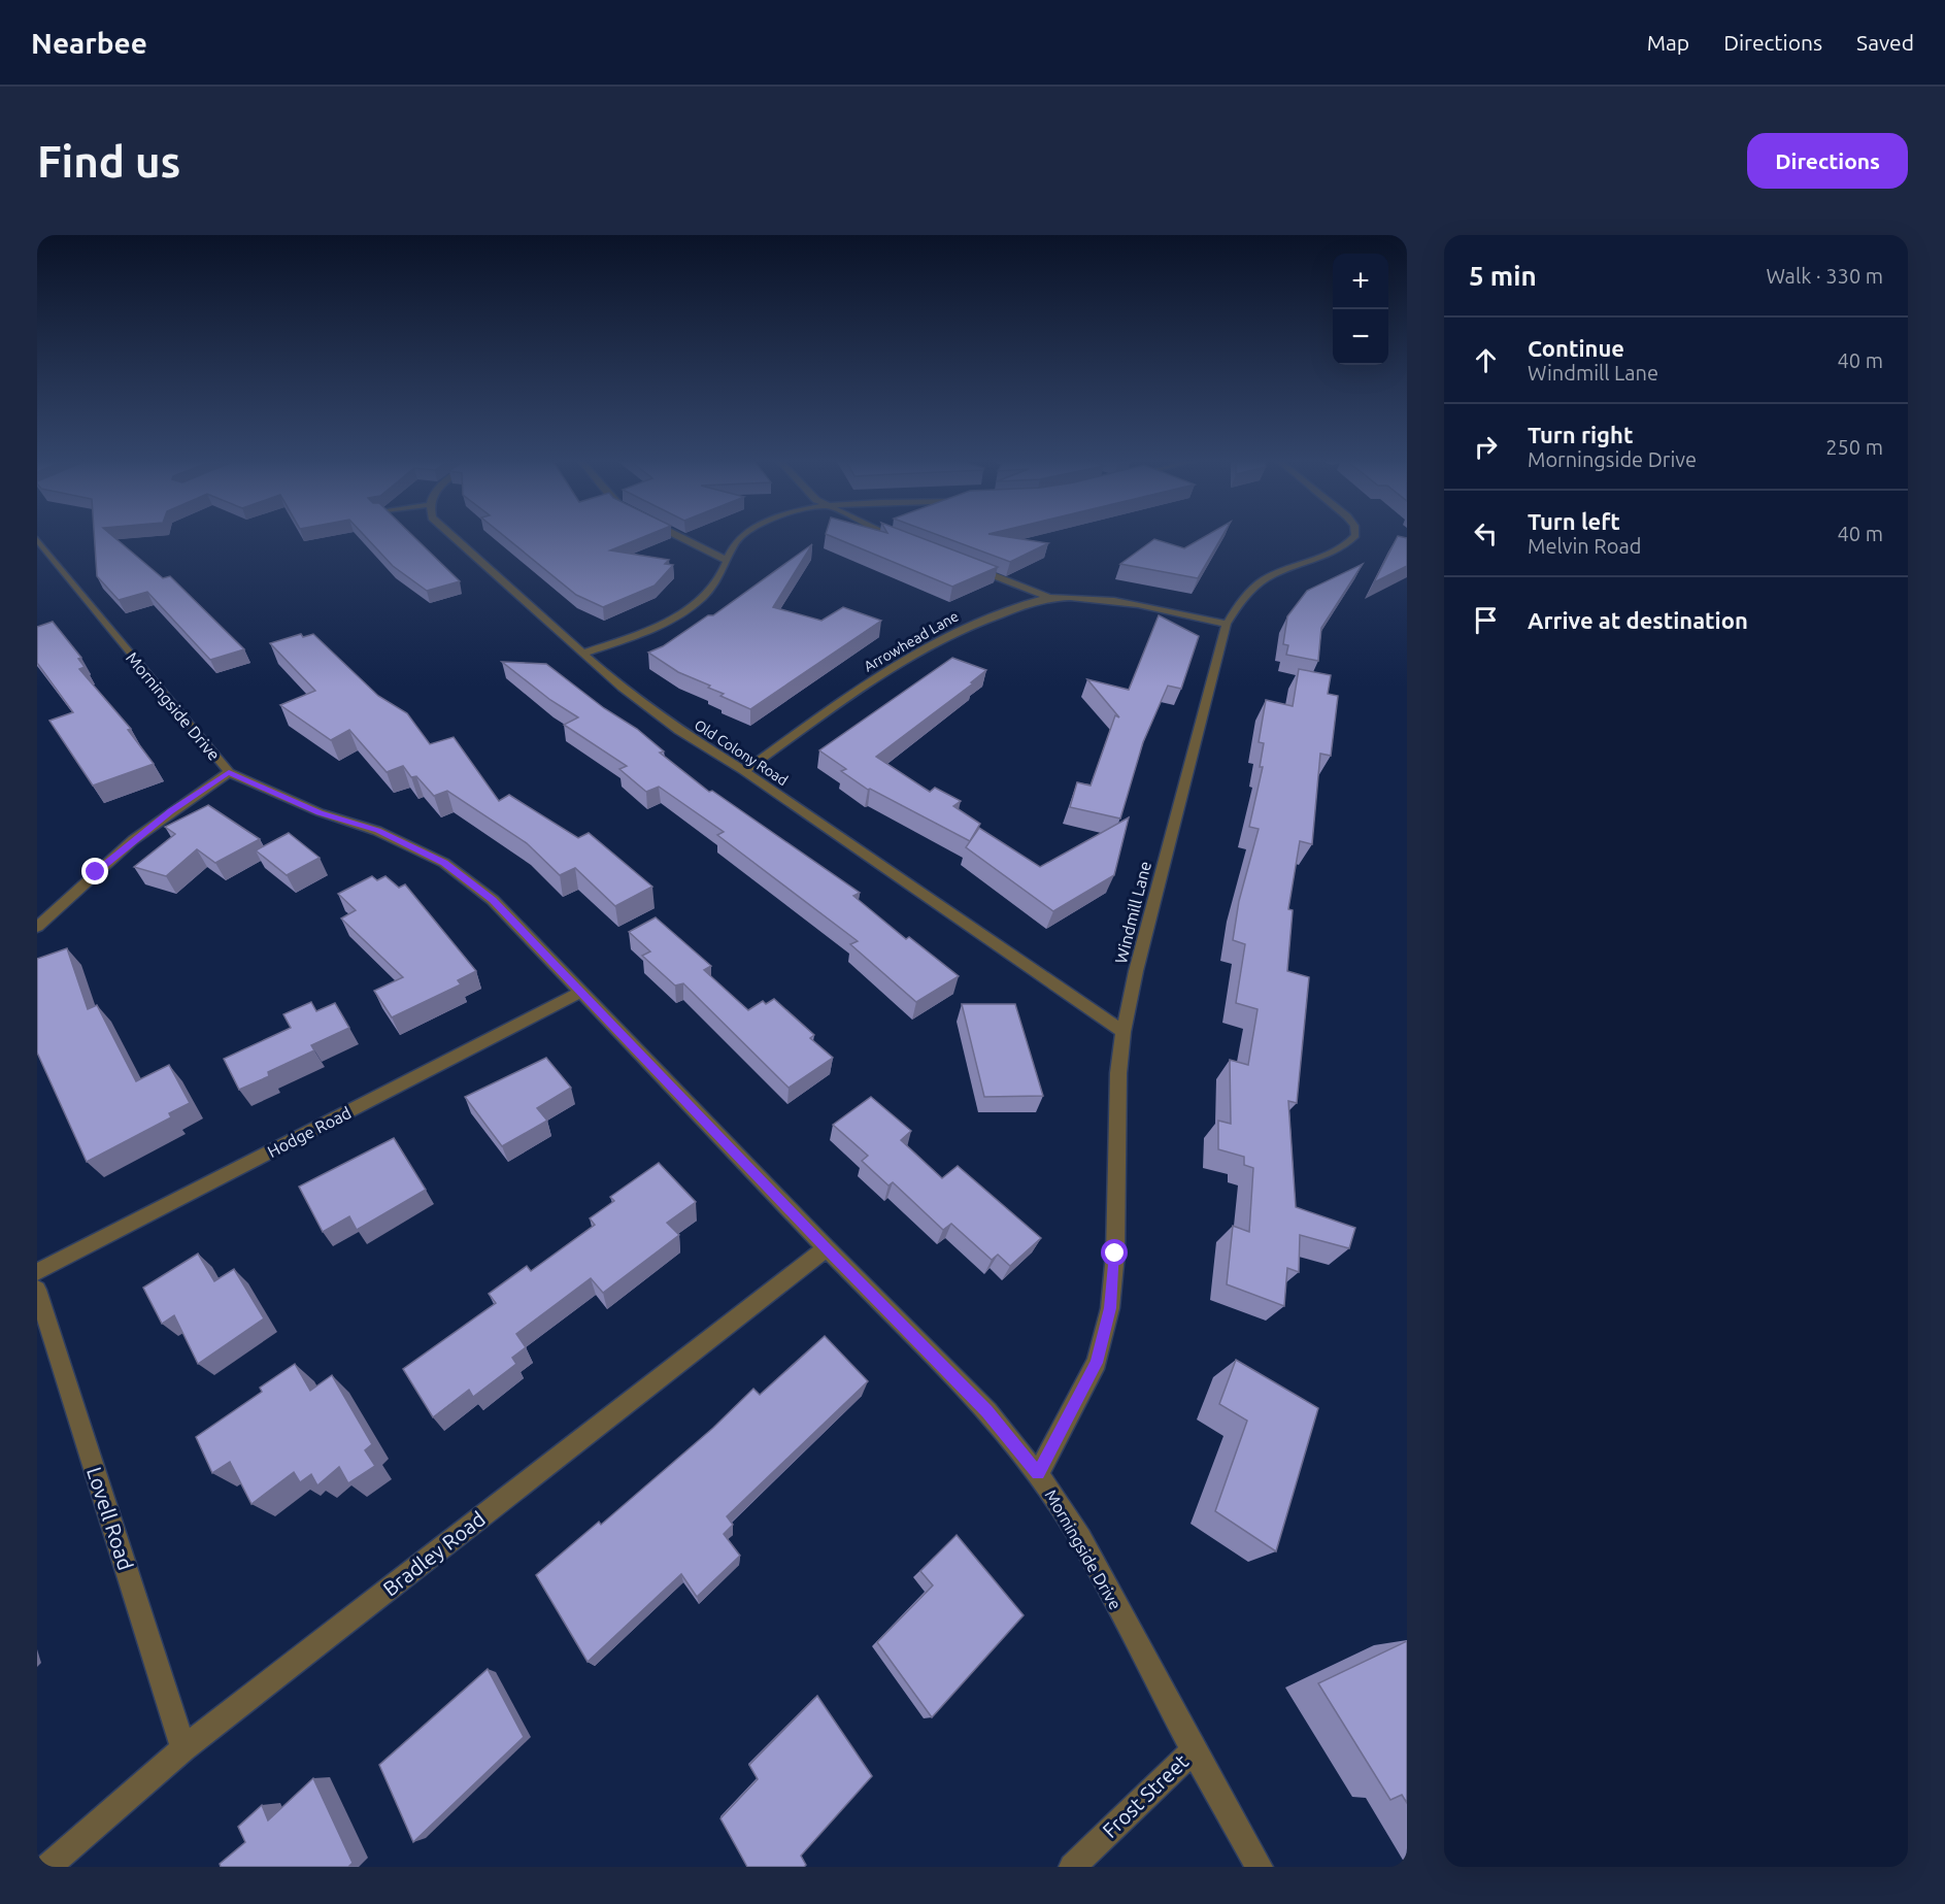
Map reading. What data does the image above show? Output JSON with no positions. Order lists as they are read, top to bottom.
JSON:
{
  "streets": {
    "street": [
      "Arrowhead Lane",
      "Morningside Drive",
      "Old Colony Road",
      "Windmill Lane",
      "Hodge Road",
      "Lovell Road",
      "Bradley Road",
      "Frost Street"
    ]
  },
  "crossings": [
    ["Arrowhead Lane", "Old Colony Road"],
    ["Arrowhead Lane", "Windmill Lane"],
    ["Morningside Drive", "Windmill Lane"],
    ["Morningside Drive", "Hodge Road"],
    ["Morningside Drive", "Bradley Road"],
    ["Morningside Drive", "Frost Street"],
    ["Old Colony Road", "Windmill Lane"],
    ["Lovell Road", "Bradley Road"]
  ],
  "page": {
    "header": "Nearbee",
    "nav": ["Map", "Directions", "Saved"],
    "buttons": "Directions",
    "title": "Find us",
    "heading": ["5 min", "Walk · 330 m"],
    "map_buttons": ["+", "−"],
    "list": [
      ["Continue", "Windmill Lane", "40 m"],
      ["Turn right", "Morningside Drive", "250 m"],
      ["Turn left", "Melvin Road", "40 m"],
      "Arrive at destination"
    ]
  }
}
